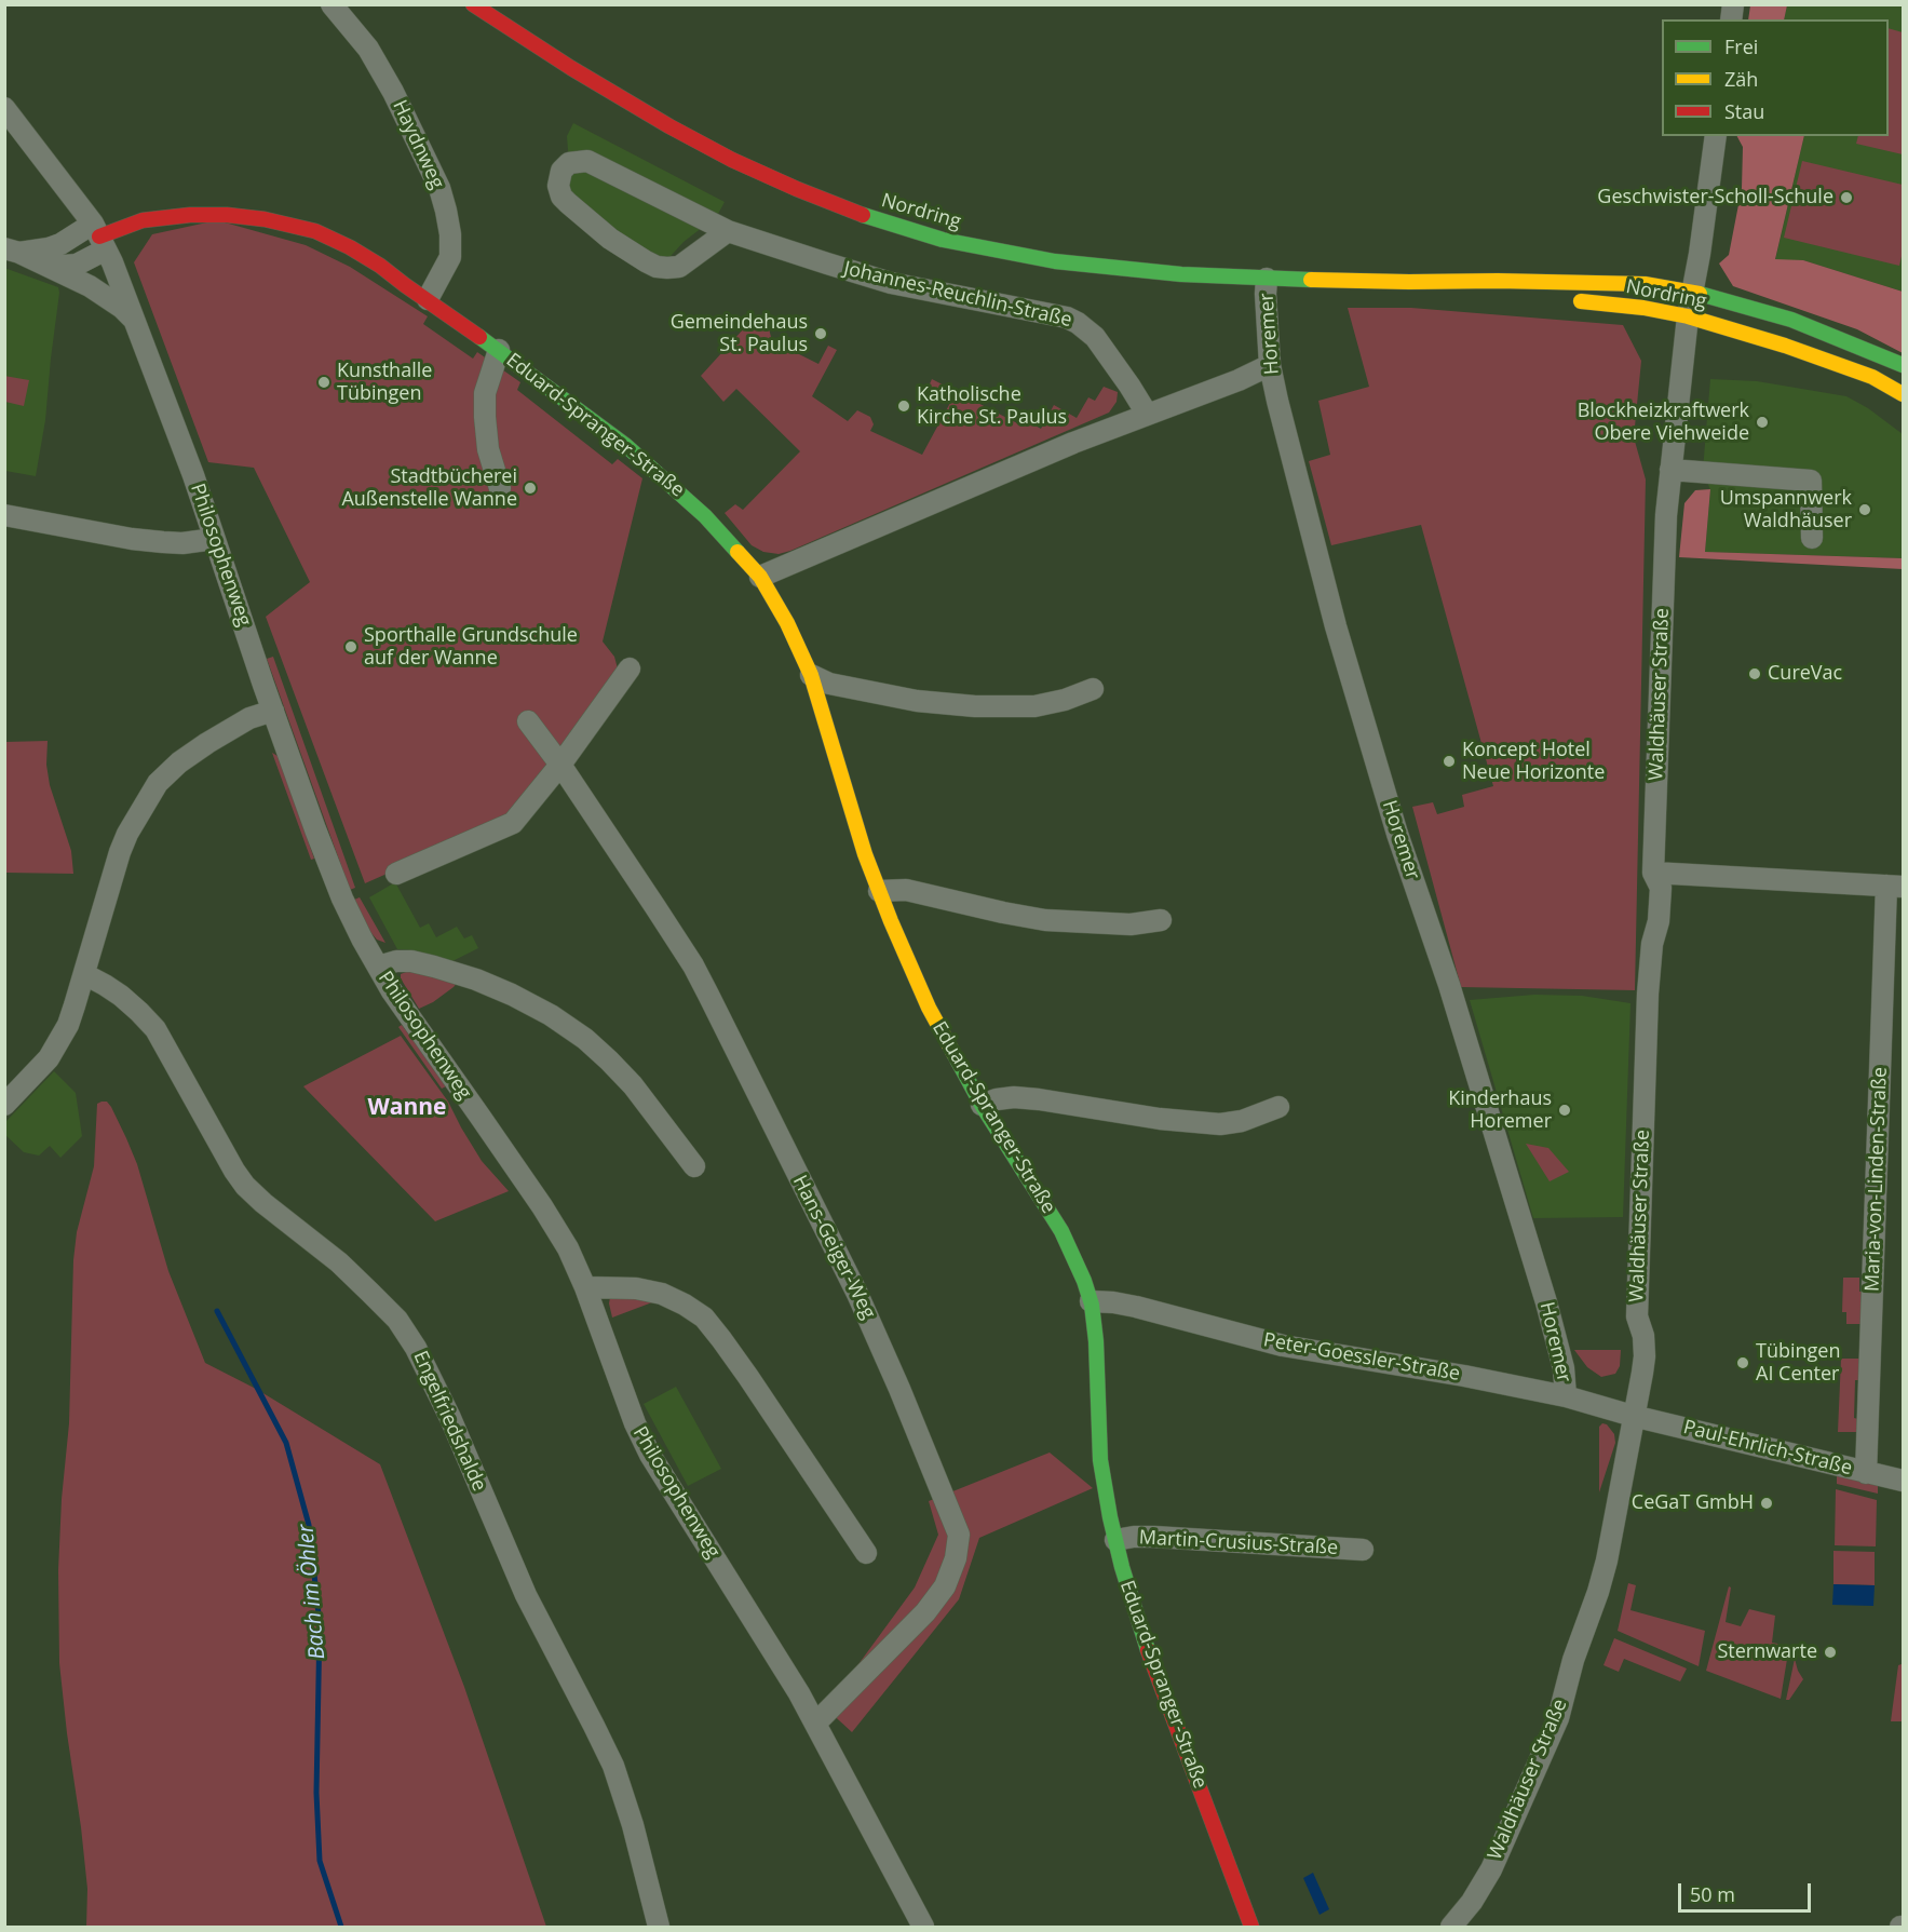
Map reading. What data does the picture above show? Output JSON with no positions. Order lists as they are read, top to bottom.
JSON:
{
  "streets": {
    "street": [
      "Haydnweg",
      "Nordring",
      "Johannes-Reuchlin-Straße",
      "Horemer",
      "Eduard-Spranger-Straße",
      "Philosophenweg",
      "Waldhäuser Straße",
      "Maria-von-Linden-Straße",
      "Hans-Geiger-Weg",
      "Peter-Goessler-Straße",
      "Engelfriedshalde",
      "Paul-Ehrlich-Straße",
      "Martin-Crusius-Straße"
    ]
  },
  "crossings": [
    ["Haydnweg", "Eduard-Spranger-Straße"],
    ["Nordring", "Horemer"],
    ["Nordring", "Waldhäuser Straße"],
    ["Horemer", "Peter-Goessler-Straße"],
    ["Eduard-Spranger-Straße", "Philosophenweg"],
    ["Eduard-Spranger-Straße", "Peter-Goessler-Straße"],
    ["Eduard-Spranger-Straße", "Martin-Crusius-Straße"],
    ["Philosophenweg", "Hans-Geiger-Weg"],
    ["Waldhäuser Straße", "Peter-Goessler-Straße"],
    ["Waldhäuser Straße", "Paul-Ehrlich-Straße"],
    ["Maria-von-Linden-Straße", "Paul-Ehrlich-Straße"],
    ["Peter-Goessler-Straße", "Paul-Ehrlich-Straße"]
  ],
  "districts": ["Wanne"],
  "water": ["Bach im Öhler"],
  "places": [
    "Geschwister-Scholl-Schule",
    "Gemeindehaus St. Paulus",
    "Kunsthalle Tübingen",
    "Katholische Kirche St. Paulus",
    "Blockheizkraftwerk Obere Viehweide",
    "Stadtbücherei Außenstelle Wanne",
    "Umspannwerk Waldhäuser",
    "Sporthalle Grundschule auf der Wanne",
    "CureVac",
    "Koncept Hotel Neue Horizonte",
    "Kinderhaus Horemer",
    "Tübingen AI Center",
    "CeGaT GmbH",
    "Sternwarte"
  ],
  "legend": ["Frei", "Zäh", "Stau"],
  "scale_bar": "50 m"
}
